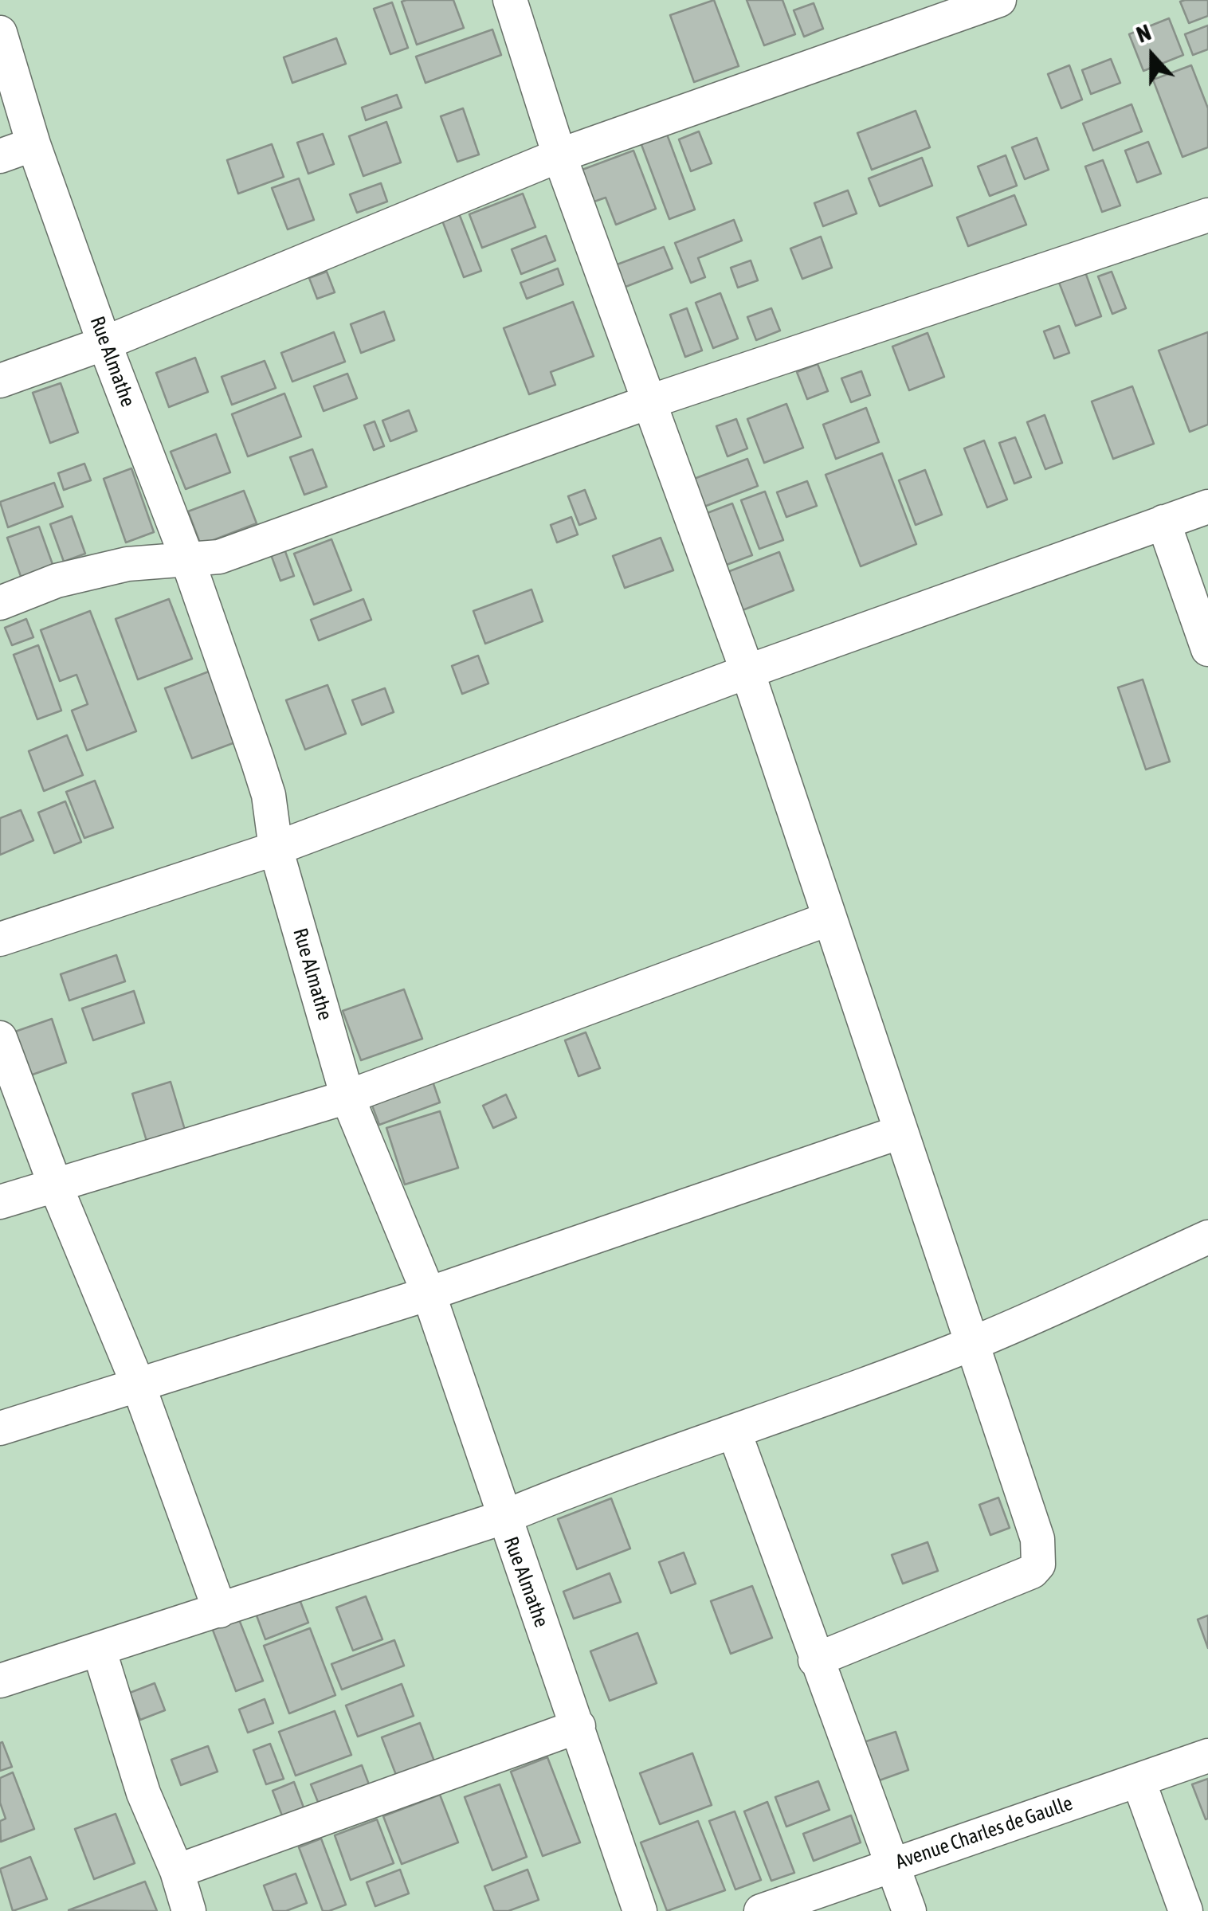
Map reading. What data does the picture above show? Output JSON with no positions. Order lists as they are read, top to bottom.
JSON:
{
  "streets": {
    "street": ["Rue Almathe", "Avenue Charles de Gaulle"]
  },
  "north": "top"
}
